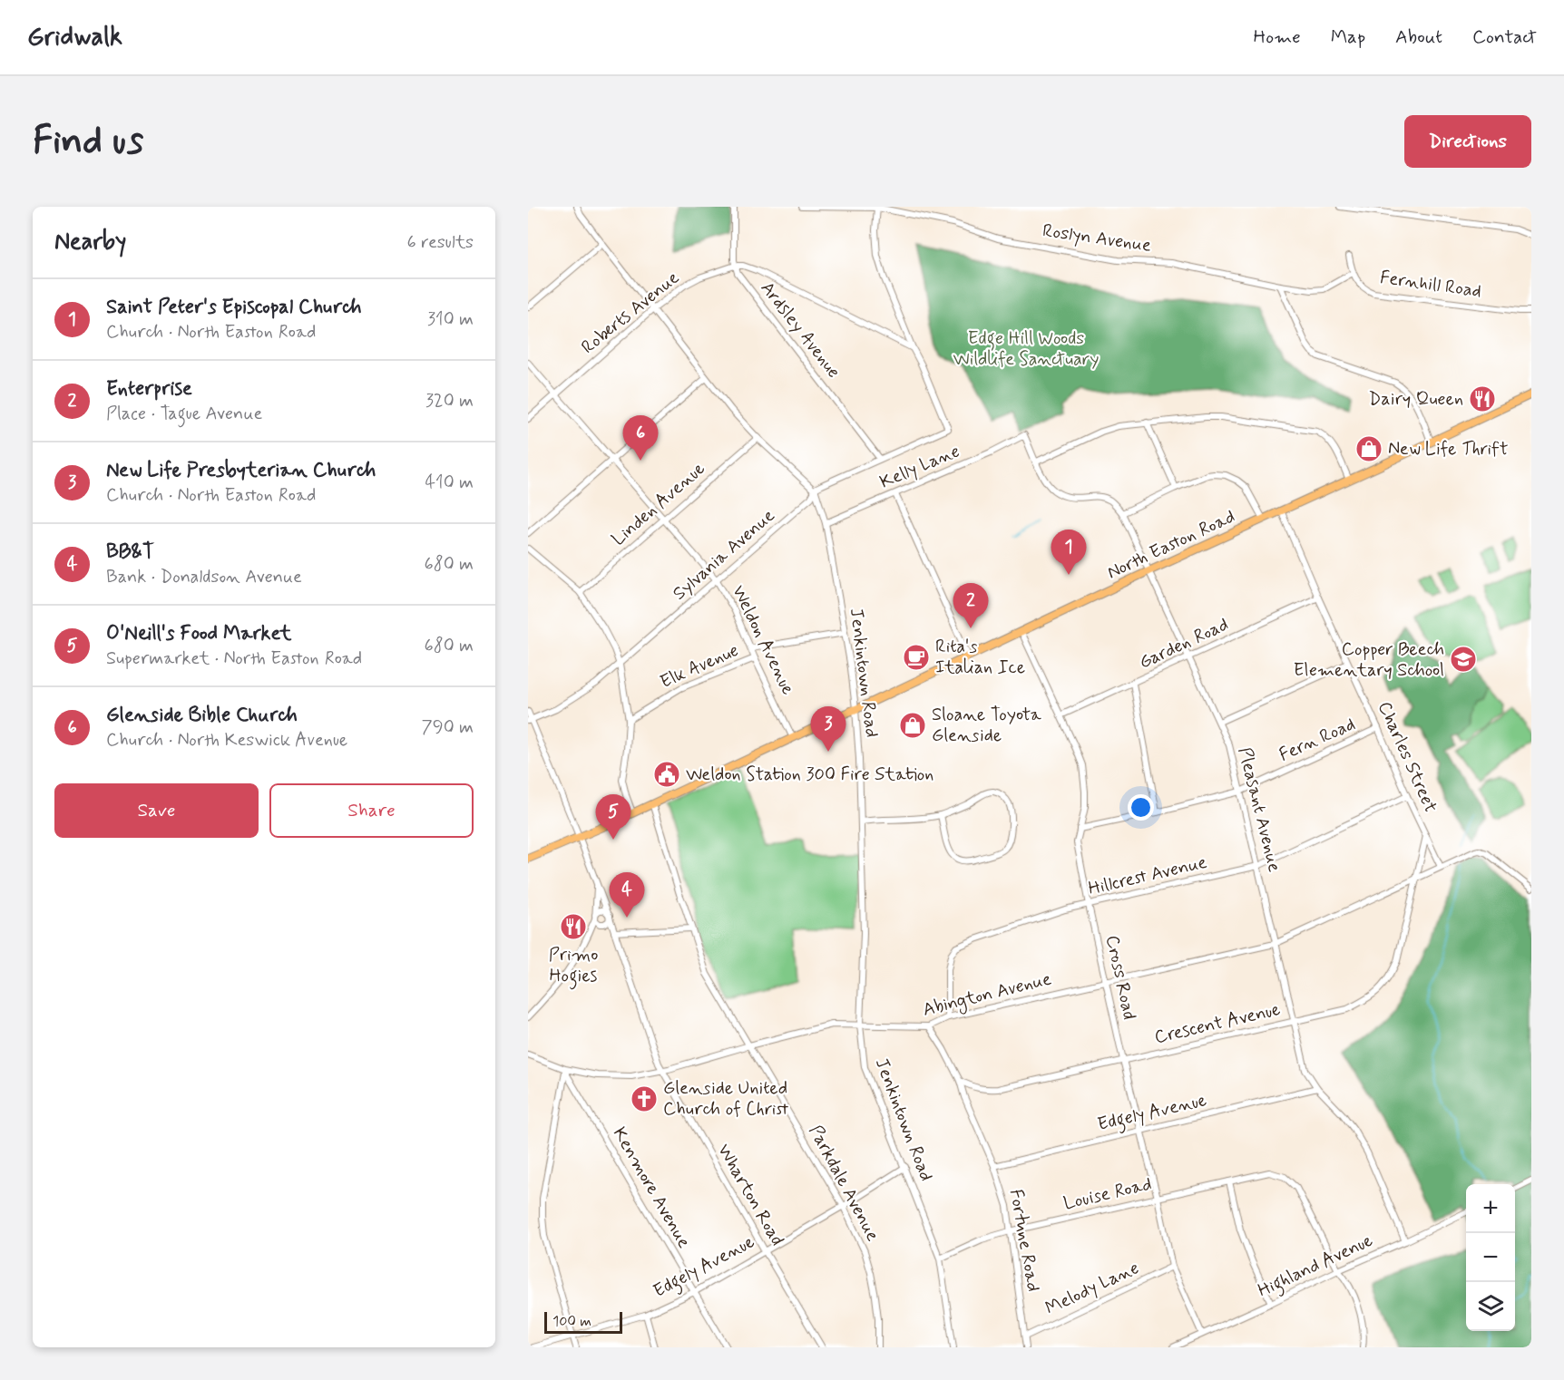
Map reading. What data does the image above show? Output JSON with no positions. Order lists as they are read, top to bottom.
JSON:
{
  "streets": {
    "main road": ["North Easton Road"],
    "street": [
      "Roslyn Avenue",
      "Fernhill Road",
      "Roberts Avenue",
      "Ardsley Avenue",
      "Kelly Lane",
      "Linden Avenue",
      "Sylvania Avenue",
      "Weldon Avenue",
      "Garden Road",
      "Elk Avenue",
      "Jenkintown Road",
      "Fern Road",
      "Charles Street",
      "Pleasant Avenue",
      "Hillcrest Avenue",
      "Cross Road",
      "Abington Avenue",
      "Crescent Avenue",
      "Edgely Avenue",
      "Parkdale Avenue",
      "Kenmore Avenue",
      "Louise Road",
      "Wharton Road",
      "Fortune Road",
      "Highland Avenue",
      "Melody Lane"
    ]
  },
  "crossings": [
    ["Roslyn Avenue", "Fernhill Road"],
    ["Roberts Avenue", "Ardsley Avenue"],
    ["Roberts Avenue", "Weldon Avenue"],
    ["Roberts Avenue", "Jenkintown Road"],
    ["Ardsley Avenue", "Sylvania Avenue"],
    ["Kelly Lane", "Jenkintown Road"],
    ["Kelly Lane", "Pleasant Avenue"],
    ["Linden Avenue", "Weldon Avenue"],
    ["Linden Avenue", "Jenkintown Road"],
    ["North Easton Road", "Weldon Avenue"],
    ["North Easton Road", "Jenkintown Road"],
    ["North Easton Road", "Charles Street"],
    ["North Easton Road", "Pleasant Avenue"],
    ["North Easton Road", "Cross Road"],
    ["North Easton Road", "Parkdale Avenue"],
    ["North Easton Road", "Wharton Road"],
    ["Sylvania Avenue", "Weldon Avenue"],
    ["Sylvania Avenue", "Jenkintown Road"],
    ["Sylvania Avenue", "Wharton Road"],
    ["Weldon Avenue", "Elk Avenue"],
    ["Garden Road", "Charles Street"],
    ["Garden Road", "Pleasant Avenue"],
    ["Garden Road", "Cross Road"],
    ["Elk Avenue", "Jenkintown Road"],
    ["Jenkintown Road", "Abington Avenue"],
    ["Jenkintown Road", "Edgely Avenue"],
    ["Jenkintown Road", "Louise Road"],
    ["Fern Road", "Charles Street"],
    ["Fern Road", "Pleasant Avenue"],
    ["Fern Road", "Cross Road"],
    ["Charles Street", "Hillcrest Avenue"],
    ["Charles Street", "Abington Avenue"],
    ["Charles Street", "Crescent Avenue"],
    ["Pleasant Avenue", "Hillcrest Avenue"],
    ["Pleasant Avenue", "Abington Avenue"],
    ["Pleasant Avenue", "Crescent Avenue"],
    ["Pleasant Avenue", "Edgely Avenue"],
    ["Pleasant Avenue", "Highland Avenue"],
    ["Hillcrest Avenue", "Cross Road"],
    ["Hillcrest Avenue", "Abington Avenue"],
    ["Cross Road", "Abington Avenue"],
    ["Cross Road", "Crescent Avenue"],
    ["Cross Road", "Edgely Avenue"],
    ["Cross Road", "Louise Road"],
    ["Cross Road", "Highland Avenue"],
    ["Cross Road", "Melody Lane"],
    ["Abington Avenue", "Crescent Avenue"],
    ["Abington Avenue", "Parkdale Avenue"],
    ["Abington Avenue", "Kenmore Avenue"],
    ["Abington Avenue", "Wharton Road"],
    ["Crescent Avenue", "Fortune Road"],
    ["Edgely Avenue", "Parkdale Avenue"],
    ["Edgely Avenue", "Kenmore Avenue"],
    ["Edgely Avenue", "Wharton Road"],
    ["Edgely Avenue", "Fortune Road"],
    ["Louise Road", "Fortune Road"],
    ["Louise Road", "Highland Avenue"],
    ["Fortune Road", "Melody Lane"]
  ],
  "parks": ["Edge Hill Woods Wildlife Sanctuary"],
  "places": {
    "restaurant": ["Dairy Queen", "Primo Hogies"],
    "shop": ["New Life Thrift", "Sloane Toyota Glenside"],
    "cafe": ["Rita's Italian Ice"],
    "school or university": ["Copper Beech Elementary School"],
    "public building": ["Weldon Station 300 Fire Station"],
    "church": ["Glenside United Church of Christ"]
  },
  "scale_bar": "100 m",
  "page": {
    "header": "Gridwalk",
    "nav": [
      "Home",
      "Map",
      "About",
      "Contact"
    ],
    "buttons": [
      "Directions",
      ["Save", "Share"]
    ],
    "title": "Find us",
    "heading": ["Nearby", "6 results"],
    "list": [
      {
        "mark": "1",
        "name": "Saint Peter's Episcopal Church",
        "note": "Church · North Easton Road",
        "value": "310 m"
      },
      {
        "mark": "2",
        "name": "Enterprise",
        "note": "Place · Tague Avenue",
        "value": "320 m"
      },
      {
        "mark": "3",
        "name": "New Life Presbyterian Church",
        "note": "Church · North Easton Road",
        "value": "410 m"
      },
      {
        "mark": "4",
        "name": "BB&T",
        "note": "Bank · Donaldson Avenue",
        "value": "680 m"
      },
      {
        "mark": "5",
        "name": "O'Neill's Food Market",
        "note": "Supermarket · North Easton Road",
        "value": "680 m"
      },
      {
        "mark": "6",
        "name": "Glenside Bible Church",
        "note": "Church · North Keswick Avenue",
        "value": "790 m"
      }
    ],
    "pins": [
      "6",
      "1",
      "2",
      "3",
      "5",
      "4"
    ],
    "map_buttons": ["+", "−"],
    "scale": "100 m"
  }
}
